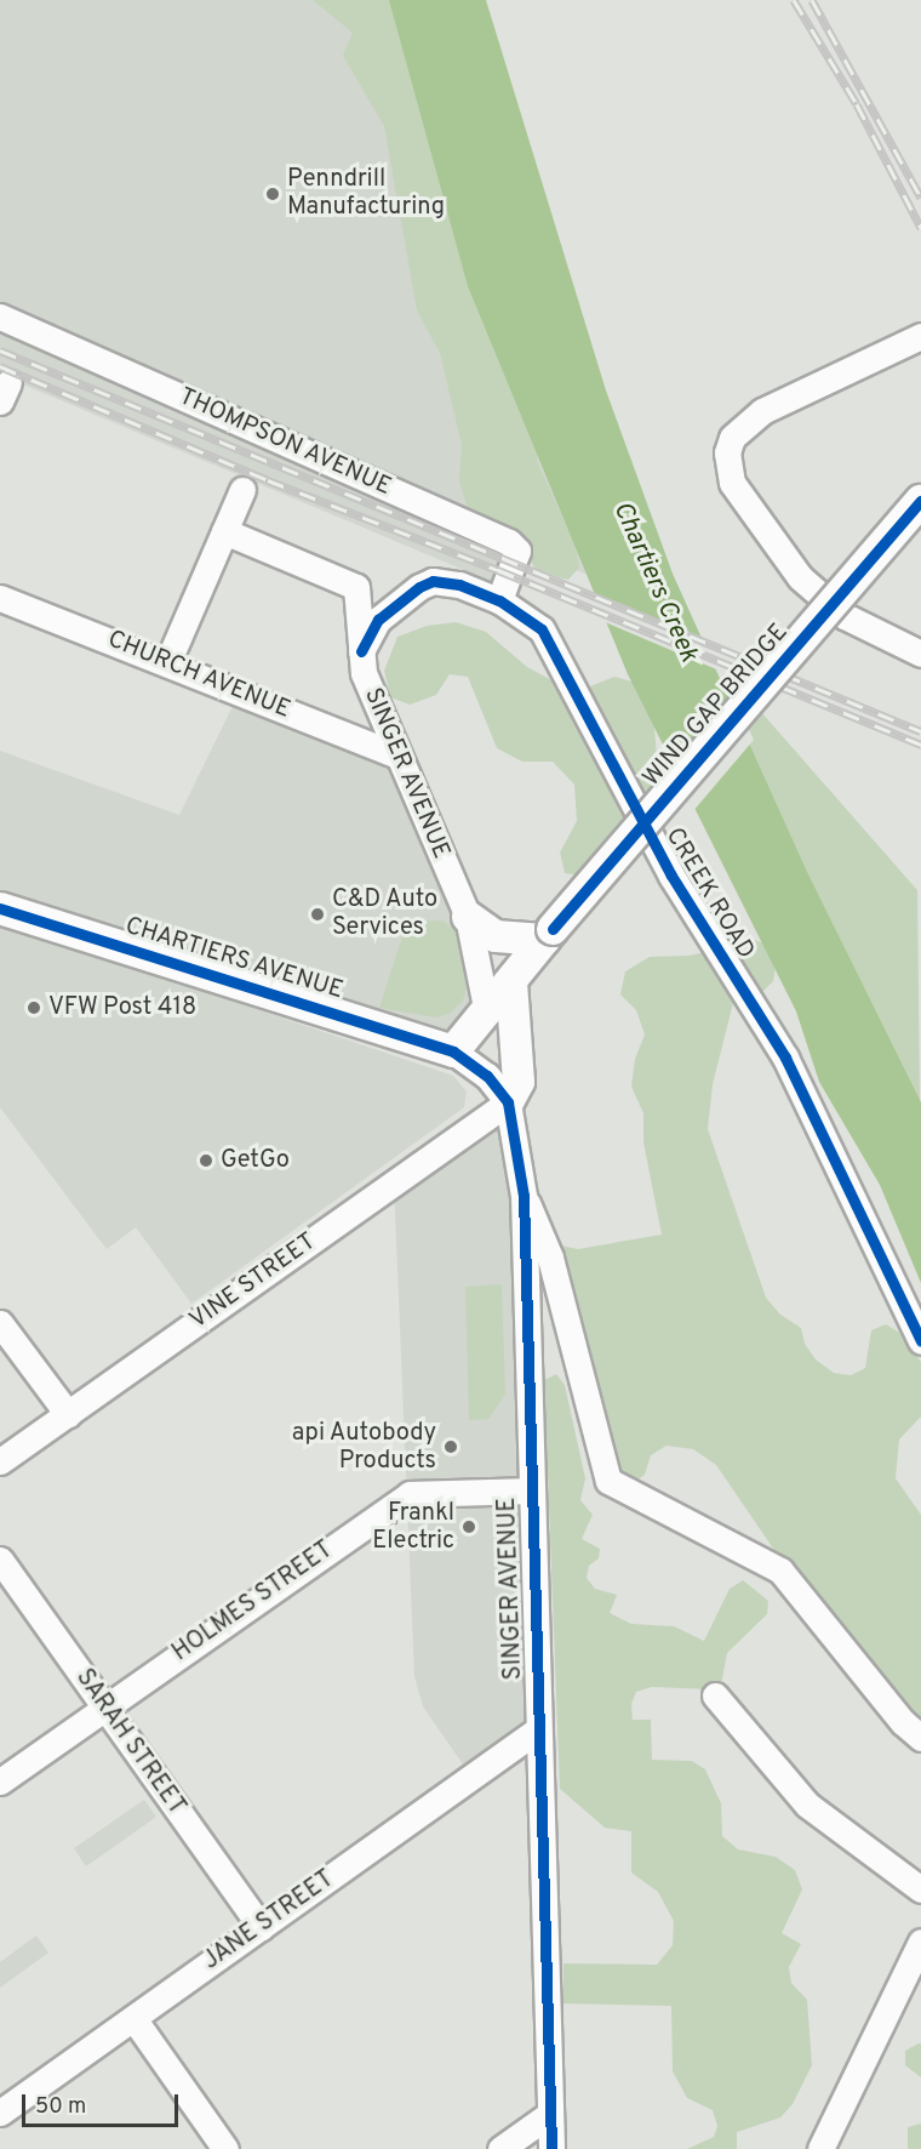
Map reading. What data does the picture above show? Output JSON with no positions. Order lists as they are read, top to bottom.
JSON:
{
  "streets": {
    "main road": ["WIND GAP BRIDGE", "CHARTIERS AVENUE"],
    "street": [
      "THOMPSON AVENUE",
      "CHURCH AVENUE",
      "SINGER AVENUE",
      "CREEK ROAD",
      "VINE STREET",
      "HOLMES STREET",
      "SARAH STREET",
      "JANE STREET"
    ]
  },
  "crossings": [
    ["THOMPSON AVENUE", "CREEK ROAD"],
    ["CHURCH AVENUE", "SINGER AVENUE"],
    ["WIND GAP BRIDGE", "SINGER AVENUE"],
    ["WIND GAP BRIDGE", "CHARTIERS AVENUE"],
    ["SINGER AVENUE", "CREEK ROAD"],
    ["SINGER AVENUE", "CHARTIERS AVENUE"],
    ["SINGER AVENUE", "VINE STREET"],
    ["SINGER AVENUE", "HOLMES STREET"],
    ["SINGER AVENUE", "JANE STREET"],
    ["HOLMES STREET", "SARAH STREET"],
    ["SARAH STREET", "JANE STREET"]
  ],
  "water": ["Chartiers Creek"],
  "places": [
    "Penndrill Manufacturing",
    "C&D Auto Services",
    "VFW Post 418",
    "GetGo",
    "api Autobody Products",
    "Frankl Electric"
  ],
  "scale_bar": "50 m"
}
